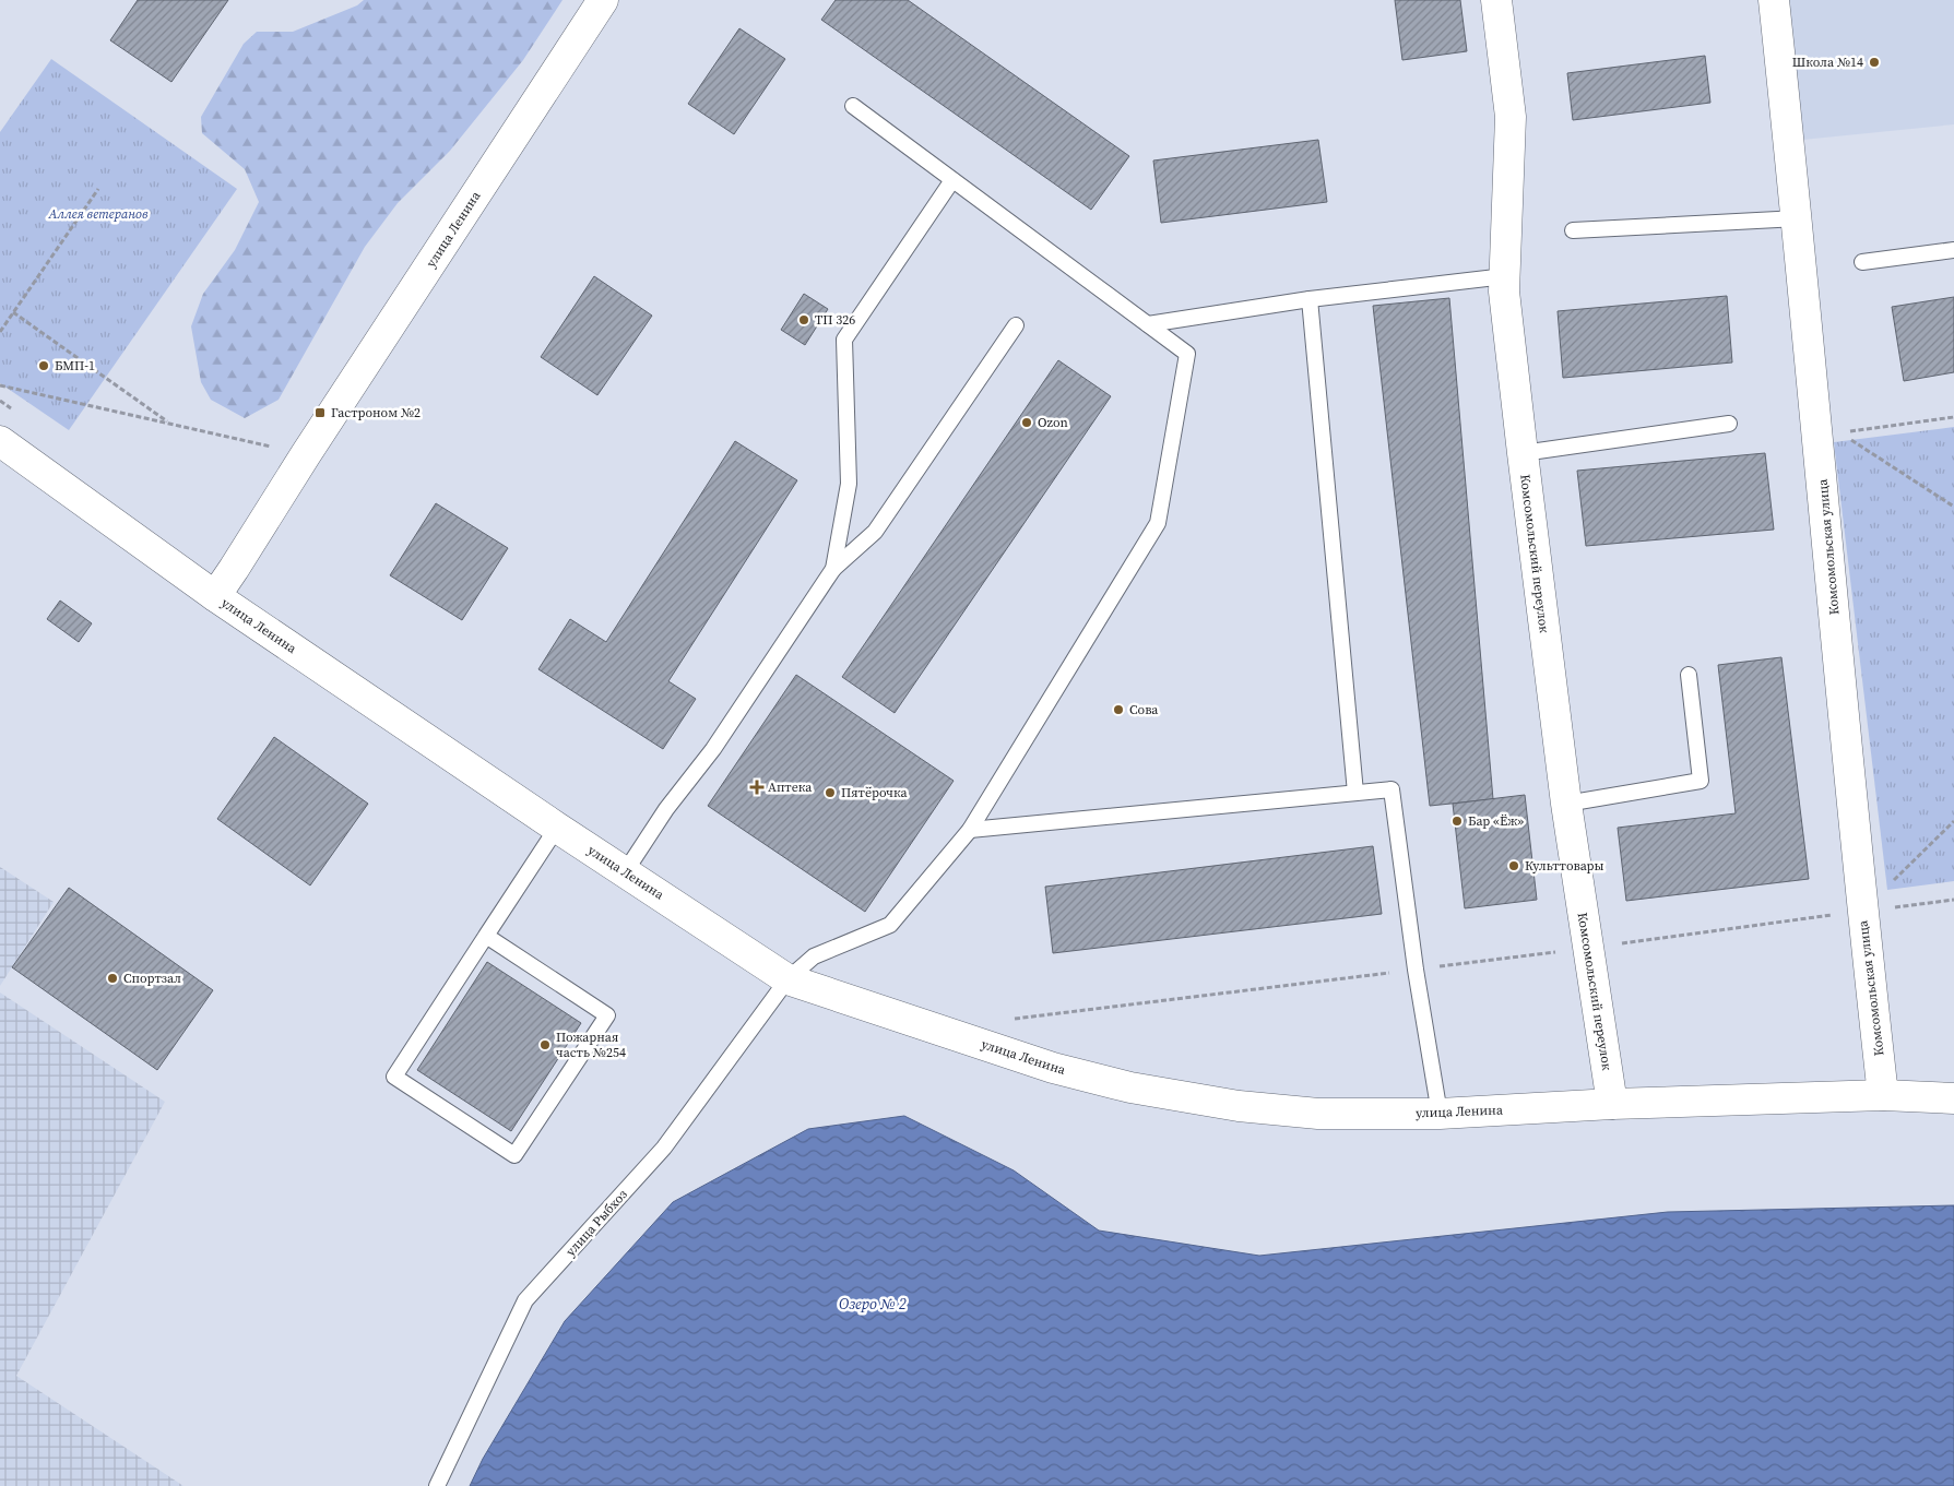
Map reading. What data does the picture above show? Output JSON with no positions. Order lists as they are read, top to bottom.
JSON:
{
  "streets": {
    "street": ["улица Ленина", "Комсомольская улица", "Комсомольский переулок"],
    "lane": ["улица Рыбхоз"]
  },
  "crossings": [
    ["улица Ленина", "Комсомольская улица"],
    ["улица Ленина", "Комсомольский переулок"],
    ["улица Ленина", "улица Рыбхоз"]
  ],
  "water": ["Озеро № 2"],
  "parks": ["Аллея ветеранов"],
  "places": {
    "other": [
      "Школа №14",
      "ТП 326",
      "БМП-1",
      "Ozon",
      "Сова",
      "Пятёрочка",
      "Бар «Ёж»",
      "Культтовары",
      "Спортзал",
      "Пожарная часть №254"
    ],
    "transit": ["Гастроном №2"],
    "health": ["Аптека"]
  }
}
